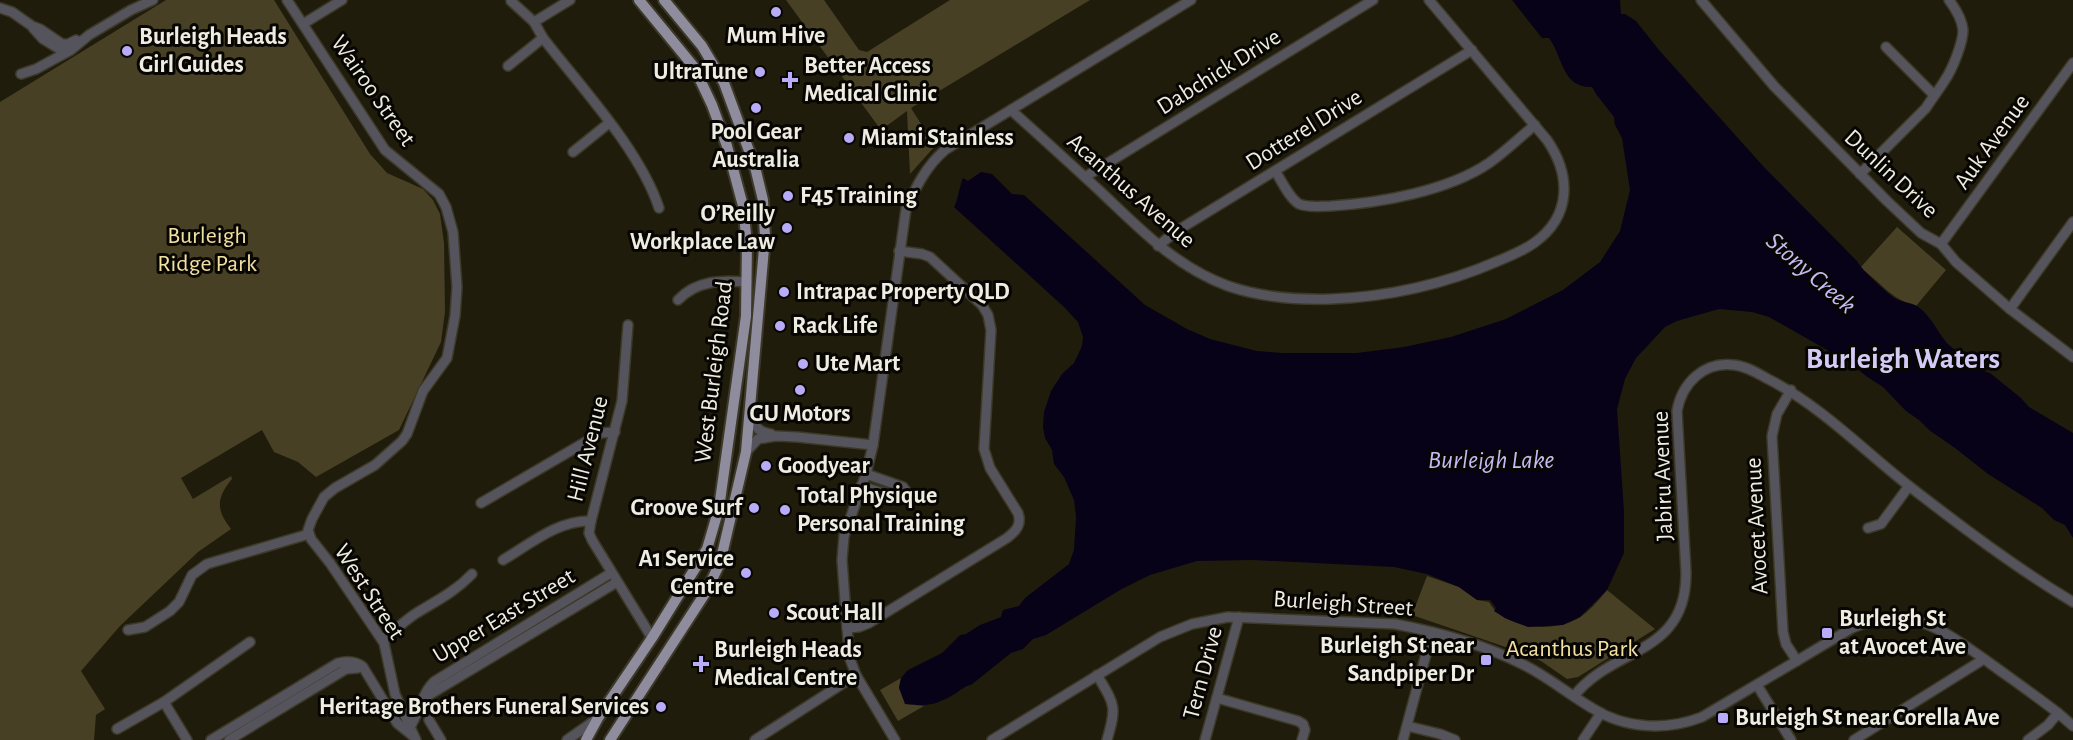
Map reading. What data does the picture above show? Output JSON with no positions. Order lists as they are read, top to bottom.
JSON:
{
  "streets": {
    "main road": ["West Burleigh Road"],
    "street": [
      "Dabchick Drive",
      "Wairoo Street",
      "Dotterel Drive",
      "Auk Avenue",
      "Dunlin Drive",
      "Acanthus Avenue",
      "Hill Avenue",
      "Jabiru Avenue",
      "Avocet Avenue",
      "West Street",
      "Burleigh Street",
      "Upper East Street",
      "Tern Drive"
    ]
  },
  "crossings": [
    ["Dabchick Drive", "Acanthus Avenue"],
    ["Wairoo Street", "West Street"],
    ["Dotterel Drive", "Acanthus Avenue"],
    ["Auk Avenue", "Dunlin Drive"],
    ["Jabiru Avenue", "Avocet Avenue"],
    ["Jabiru Avenue", "Burleigh Street"],
    ["Avocet Avenue", "Burleigh Street"],
    ["West Street", "Upper East Street"],
    ["Burleigh Street", "Tern Drive"]
  ],
  "districts": ["Burleigh Waters"],
  "water": ["Stony Creek", "Burleigh Lake"],
  "parks": ["Burleigh Ridge Park", "Acanthus Park"],
  "places": {
    "other": [
      "Mum Hive",
      "Burleigh Heads Girl Guides",
      "UltraTune",
      "Pool Gear Australia",
      "Miami Stainless",
      "F45 Training",
      "O’Reilly Workplace Law",
      "Intrapac Property QLD",
      "Rack Life",
      "Ute Mart",
      "GU Motors",
      "Goodyear",
      "Groove Surf",
      "Total Physique Personal Training",
      "A1 Service Centre",
      "Scout Hall",
      "Heritage Brothers Funeral Services"
    ],
    "health": ["Better Access Medical Clinic", "Burleigh Heads Medical Centre"],
    "transit": ["Burleigh St at Avocet Ave", "Burleigh St near Sandpiper Dr", "Burleigh St near Corella Ave"]
  }
}
